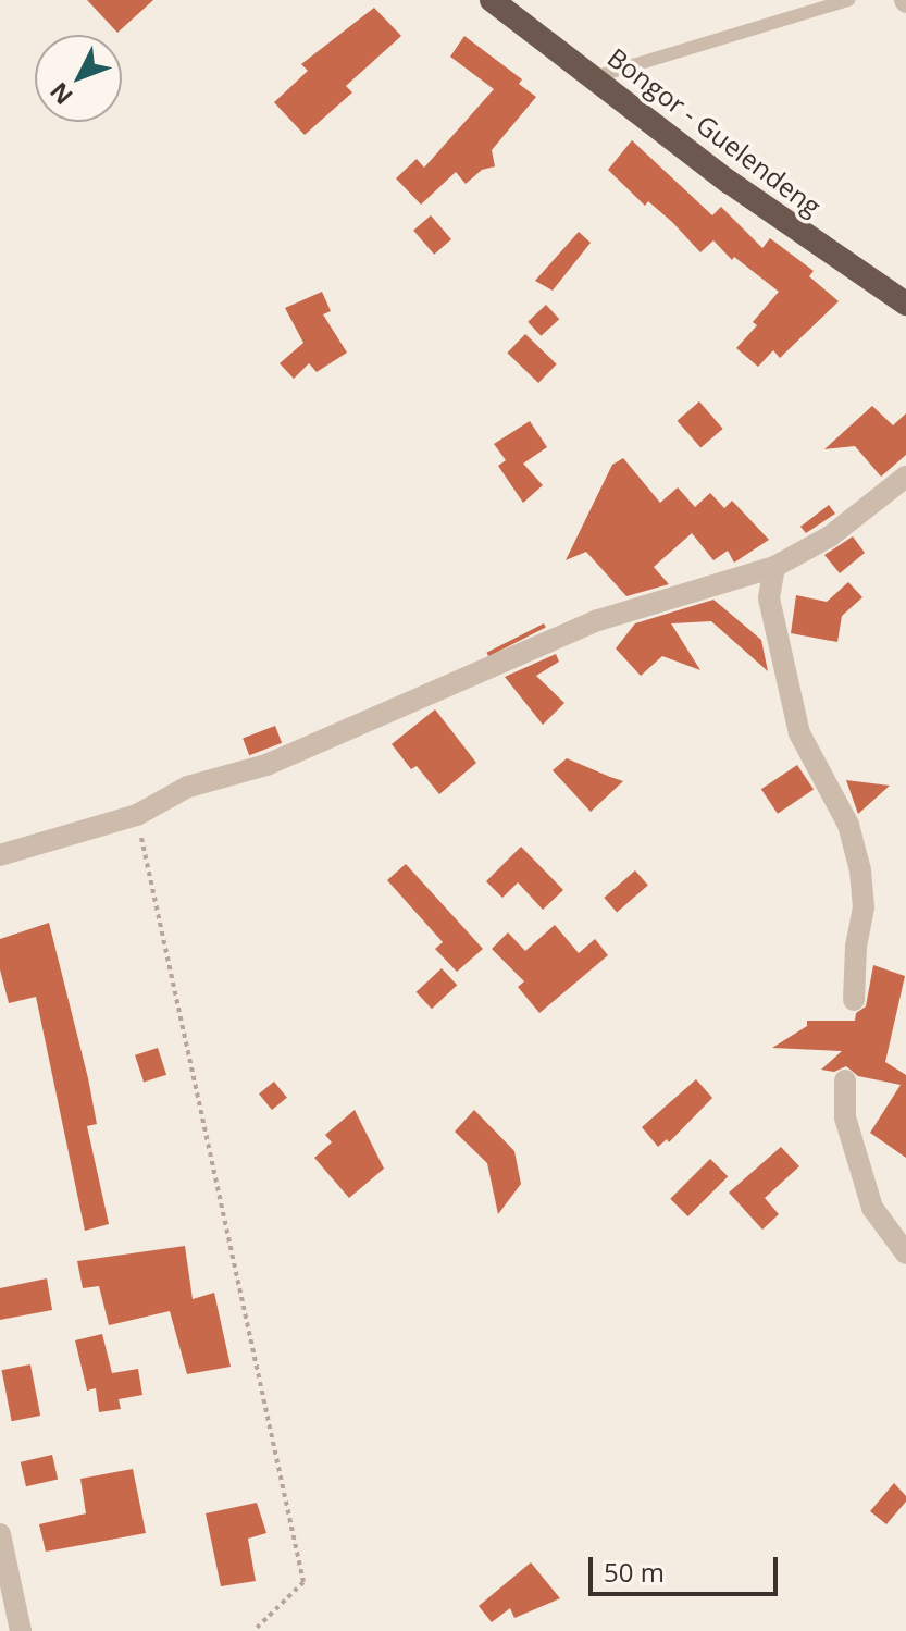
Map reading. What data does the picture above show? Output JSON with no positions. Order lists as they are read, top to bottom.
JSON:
{
  "streets": {
    "highway": ["Bongor - Guelendeng"]
  },
  "scale_bar": "50 m",
  "north": "bottom left"
}
